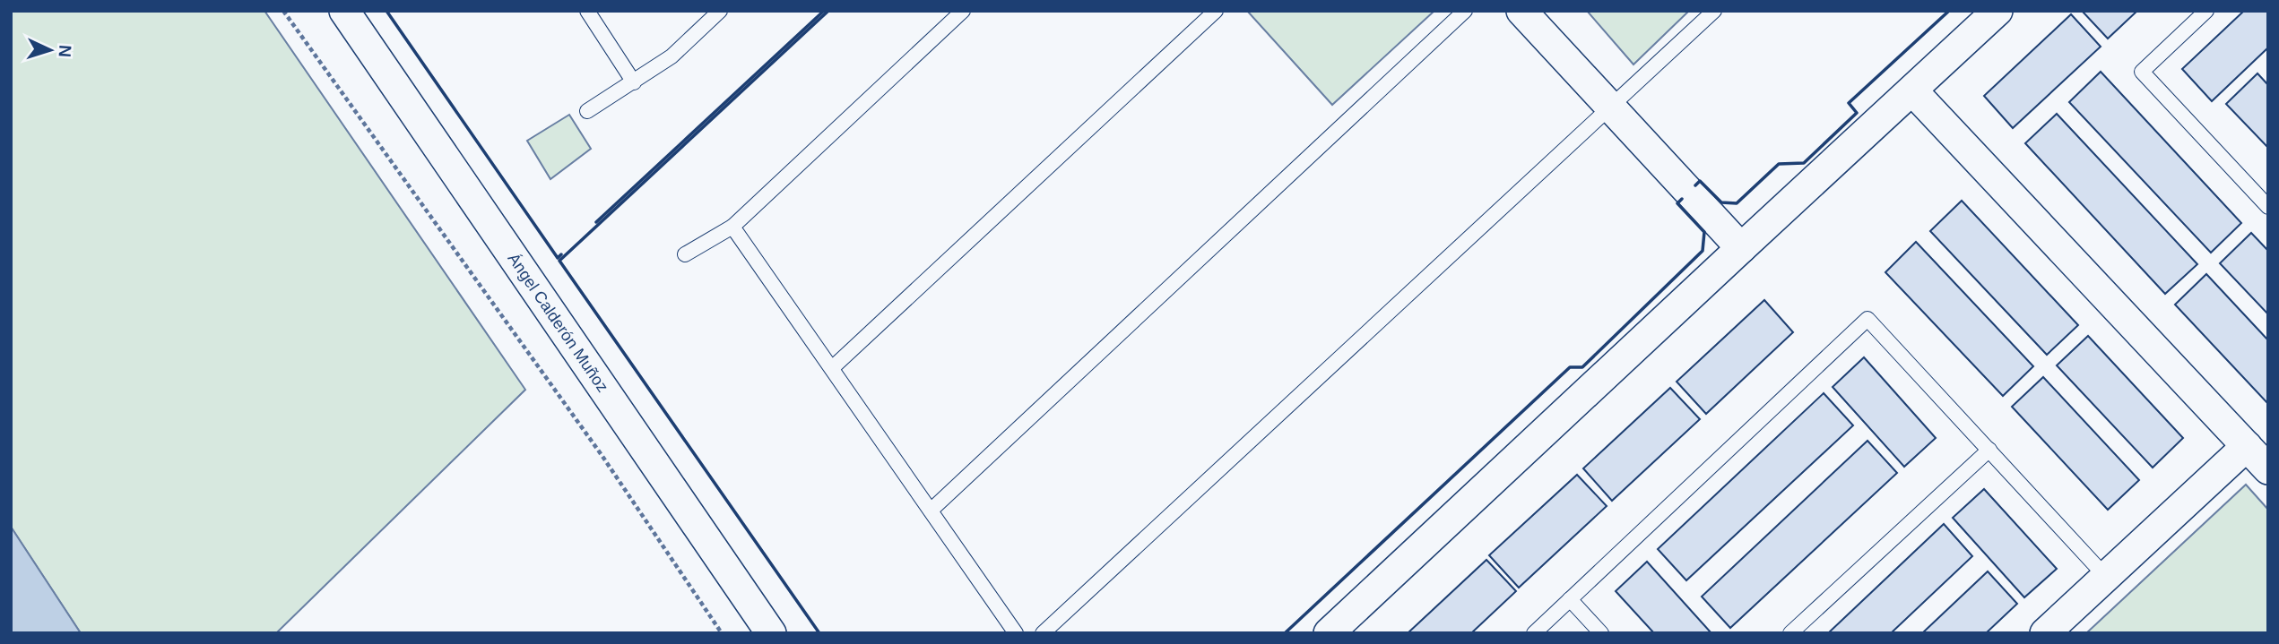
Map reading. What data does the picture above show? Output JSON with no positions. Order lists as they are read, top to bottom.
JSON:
{
  "streets": {
    "street": ["Ángel Calderón Muñoz"]
  },
  "north": "right"
}
